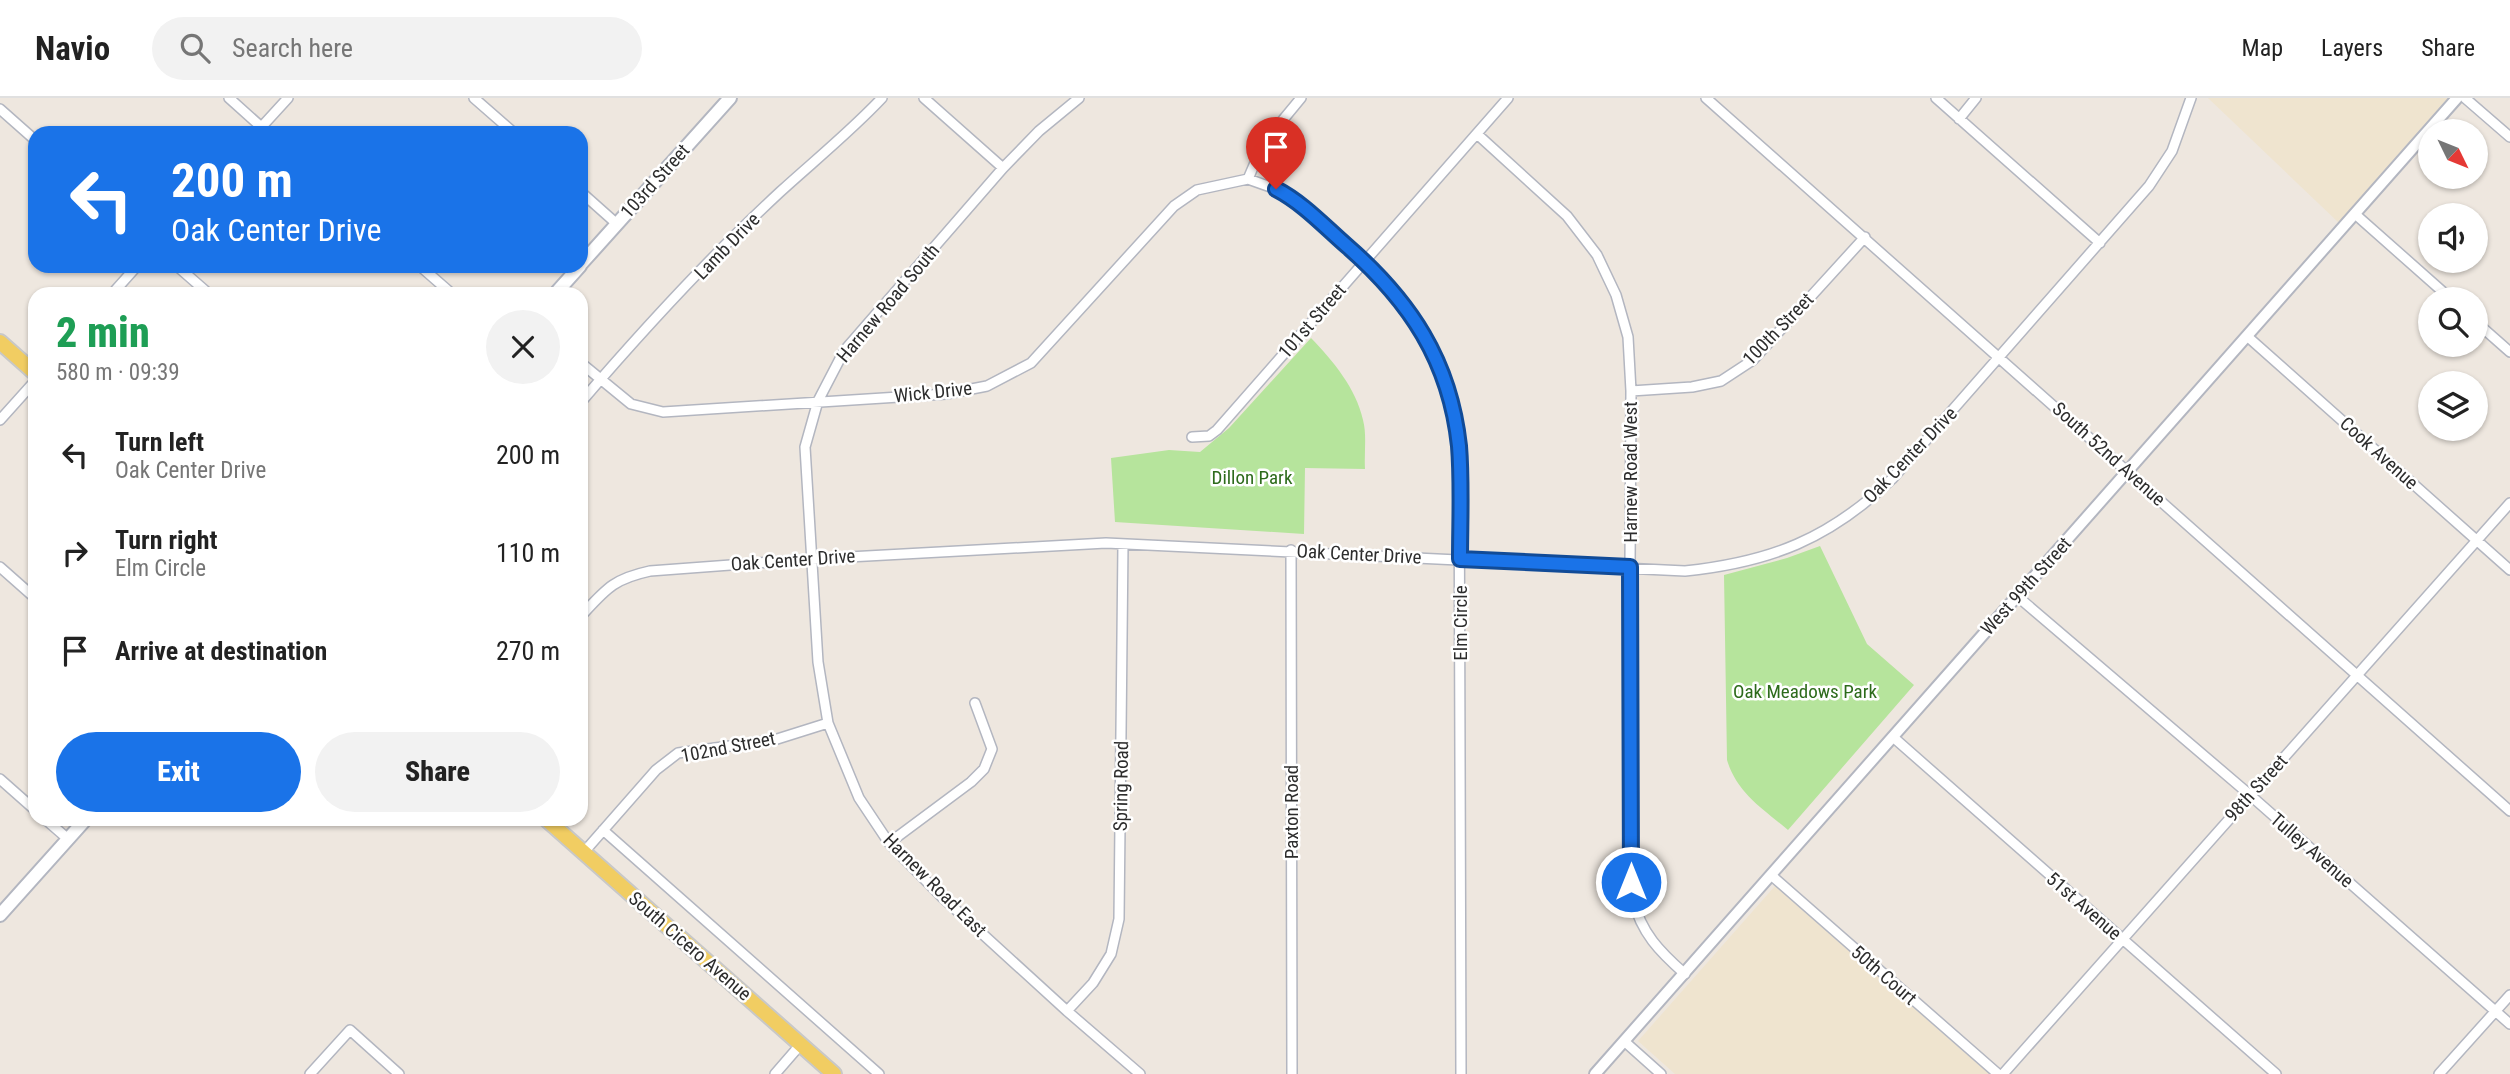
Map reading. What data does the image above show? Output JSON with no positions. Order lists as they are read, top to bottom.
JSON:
{
  "streets": {
    "main road": ["103rd Street", "South Cicero Avenue"],
    "street": [
      "Lamb Drive",
      "Harnew Road South",
      "101st Street",
      "100th Street",
      "Wick Drive",
      "Cook Avenue",
      "South 52nd Avenue",
      "Oak Center Drive",
      "Harnew Road West",
      "West 99th Street",
      "Elm Circle",
      "102nd Street",
      "Spring Road",
      "98th Street",
      "Paxton Road",
      "Tulley Avenue",
      "Harnew Road East",
      "51st Avenue",
      "50th Court"
    ]
  },
  "crossings": [
    ["Lamb Drive", "Wick Drive"],
    ["Harnew Road South", "Wick Drive"],
    ["Harnew Road South", "Oak Center Drive"],
    ["Harnew Road South", "Harnew Road East"],
    ["101st Street", "Harnew Road West"],
    ["101st Street", "Elm Circle"],
    ["100th Street", "South 52nd Avenue"],
    ["100th Street", "Harnew Road West"],
    ["Wick Drive", "Elm Circle"],
    ["Cook Avenue", "West 99th Street"],
    ["Cook Avenue", "98th Street"],
    ["South 52nd Avenue", "Oak Center Drive"],
    ["South 52nd Avenue", "West 99th Street"],
    ["South 52nd Avenue", "98th Street"],
    ["Oak Center Drive", "Harnew Road West"],
    ["Oak Center Drive", "Elm Circle"],
    ["Oak Center Drive", "Spring Road"],
    ["Oak Center Drive", "Paxton Road"],
    ["Oak Center Drive", "Harnew Road East"],
    ["Harnew Road West", "West 99th Street"],
    ["West 99th Street", "Tulley Avenue"],
    ["West 99th Street", "51st Avenue"],
    ["West 99th Street", "50th Court"],
    ["102nd Street", "Harnew Road East"],
    ["102nd Street", "South Cicero Avenue"],
    ["Spring Road", "Harnew Road East"],
    ["98th Street", "Tulley Avenue"],
    ["98th Street", "51st Avenue"],
    ["98th Street", "50th Court"]
  ],
  "parks": ["Dillon Park", "Oak Meadows Park"],
  "north": "bottom right",
  "page": {
    "header": "Navio",
    "search": "Search here",
    "nav": ["Map", "Layers", "Share"],
    "turn": ["200 m", "Oak Center Drive"],
    "heading": ["2 min", "580 m · 09:39"],
    "list": [
      {
        "name": "Turn left",
        "note": "Oak Center Drive",
        "value": "200 m"
      },
      {
        "name": "Turn right",
        "note": "Elm Circle",
        "value": "110 m"
      },
      {
        "name": "Arrive at destination",
        "value": "270 m"
      }
    ],
    "buttons": ["Exit", "Share"]
  }
}
